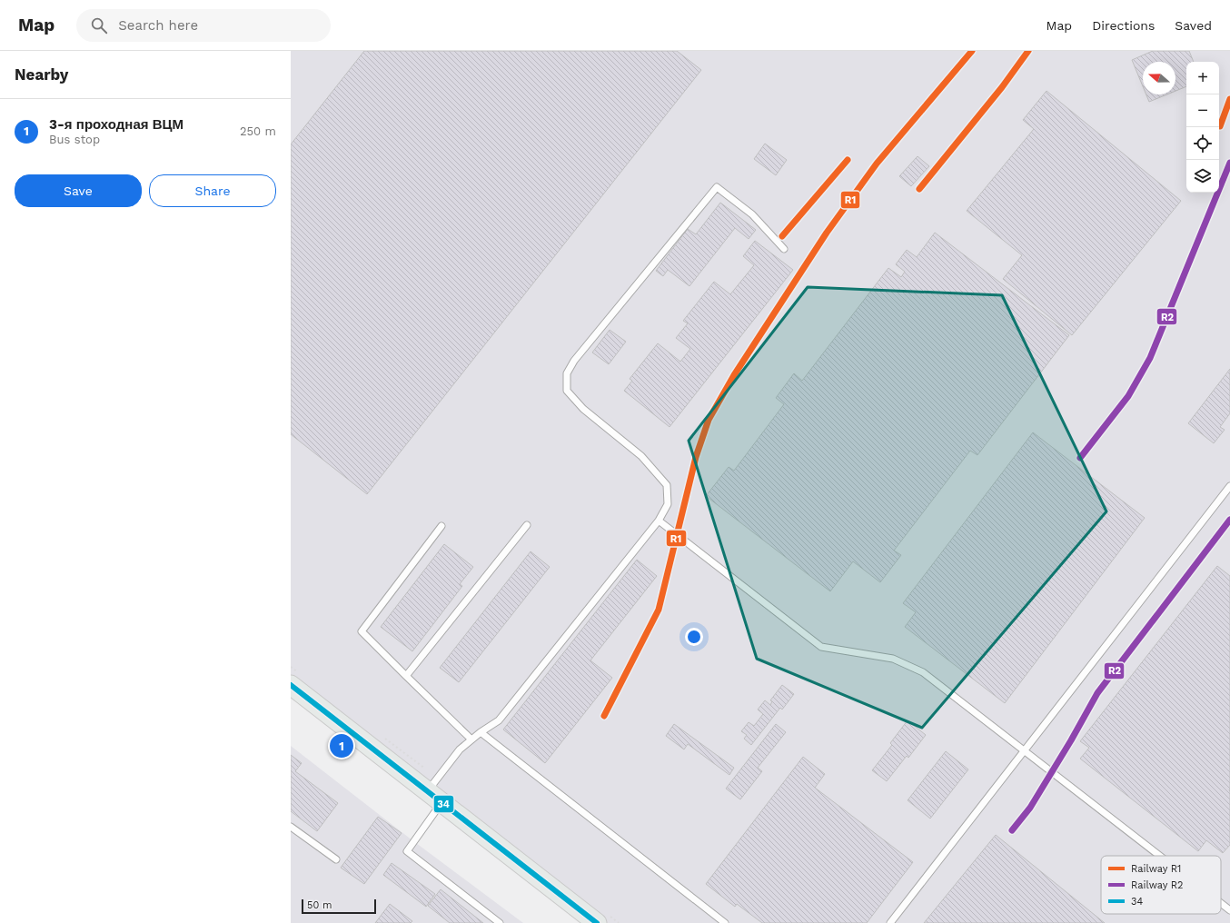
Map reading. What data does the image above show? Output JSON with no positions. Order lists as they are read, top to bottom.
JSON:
{
  "lines": ["rail line R1", "rail line R2", "transit line 34"],
  "legend": ["Railway R1", "Railway R2", "34"],
  "scale_bar": "50 m",
  "north": "left",
  "page": {
    "header": "Map",
    "search": "Search here",
    "nav": ["Map", "Directions", "Saved"],
    "heading": "Nearby",
    "map_buttons": ["+", "−"],
    "list": [
      {
        "mark": "1",
        "name": "3-я проходная ВЦМ",
        "note": "Bus stop",
        "value": "250 m"
      }
    ],
    "buttons": ["Save", "Share"],
    "pins": "1",
    "scale": "50 m"
  }
}
